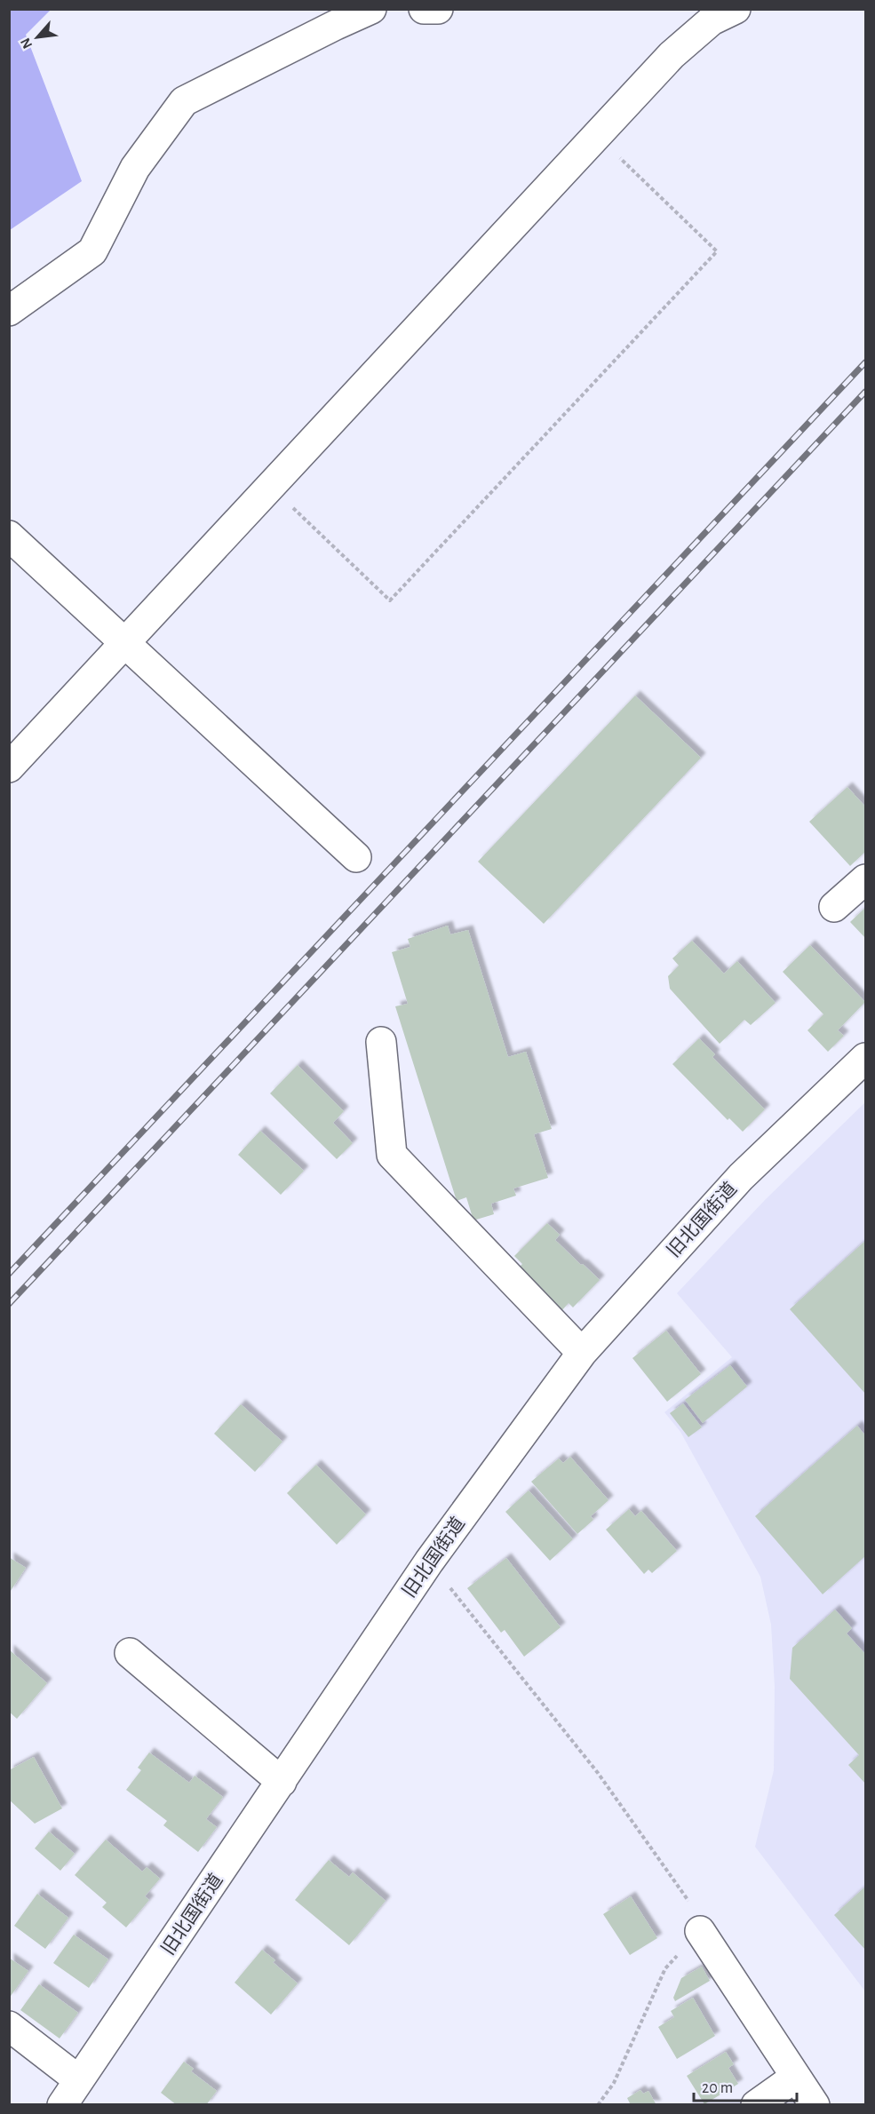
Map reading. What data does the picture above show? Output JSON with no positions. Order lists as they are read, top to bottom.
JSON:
{
  "streets": {
    "street": ["旧北国街道"]
  },
  "scale_bar": "20 m",
  "north": "bottom left"
}
